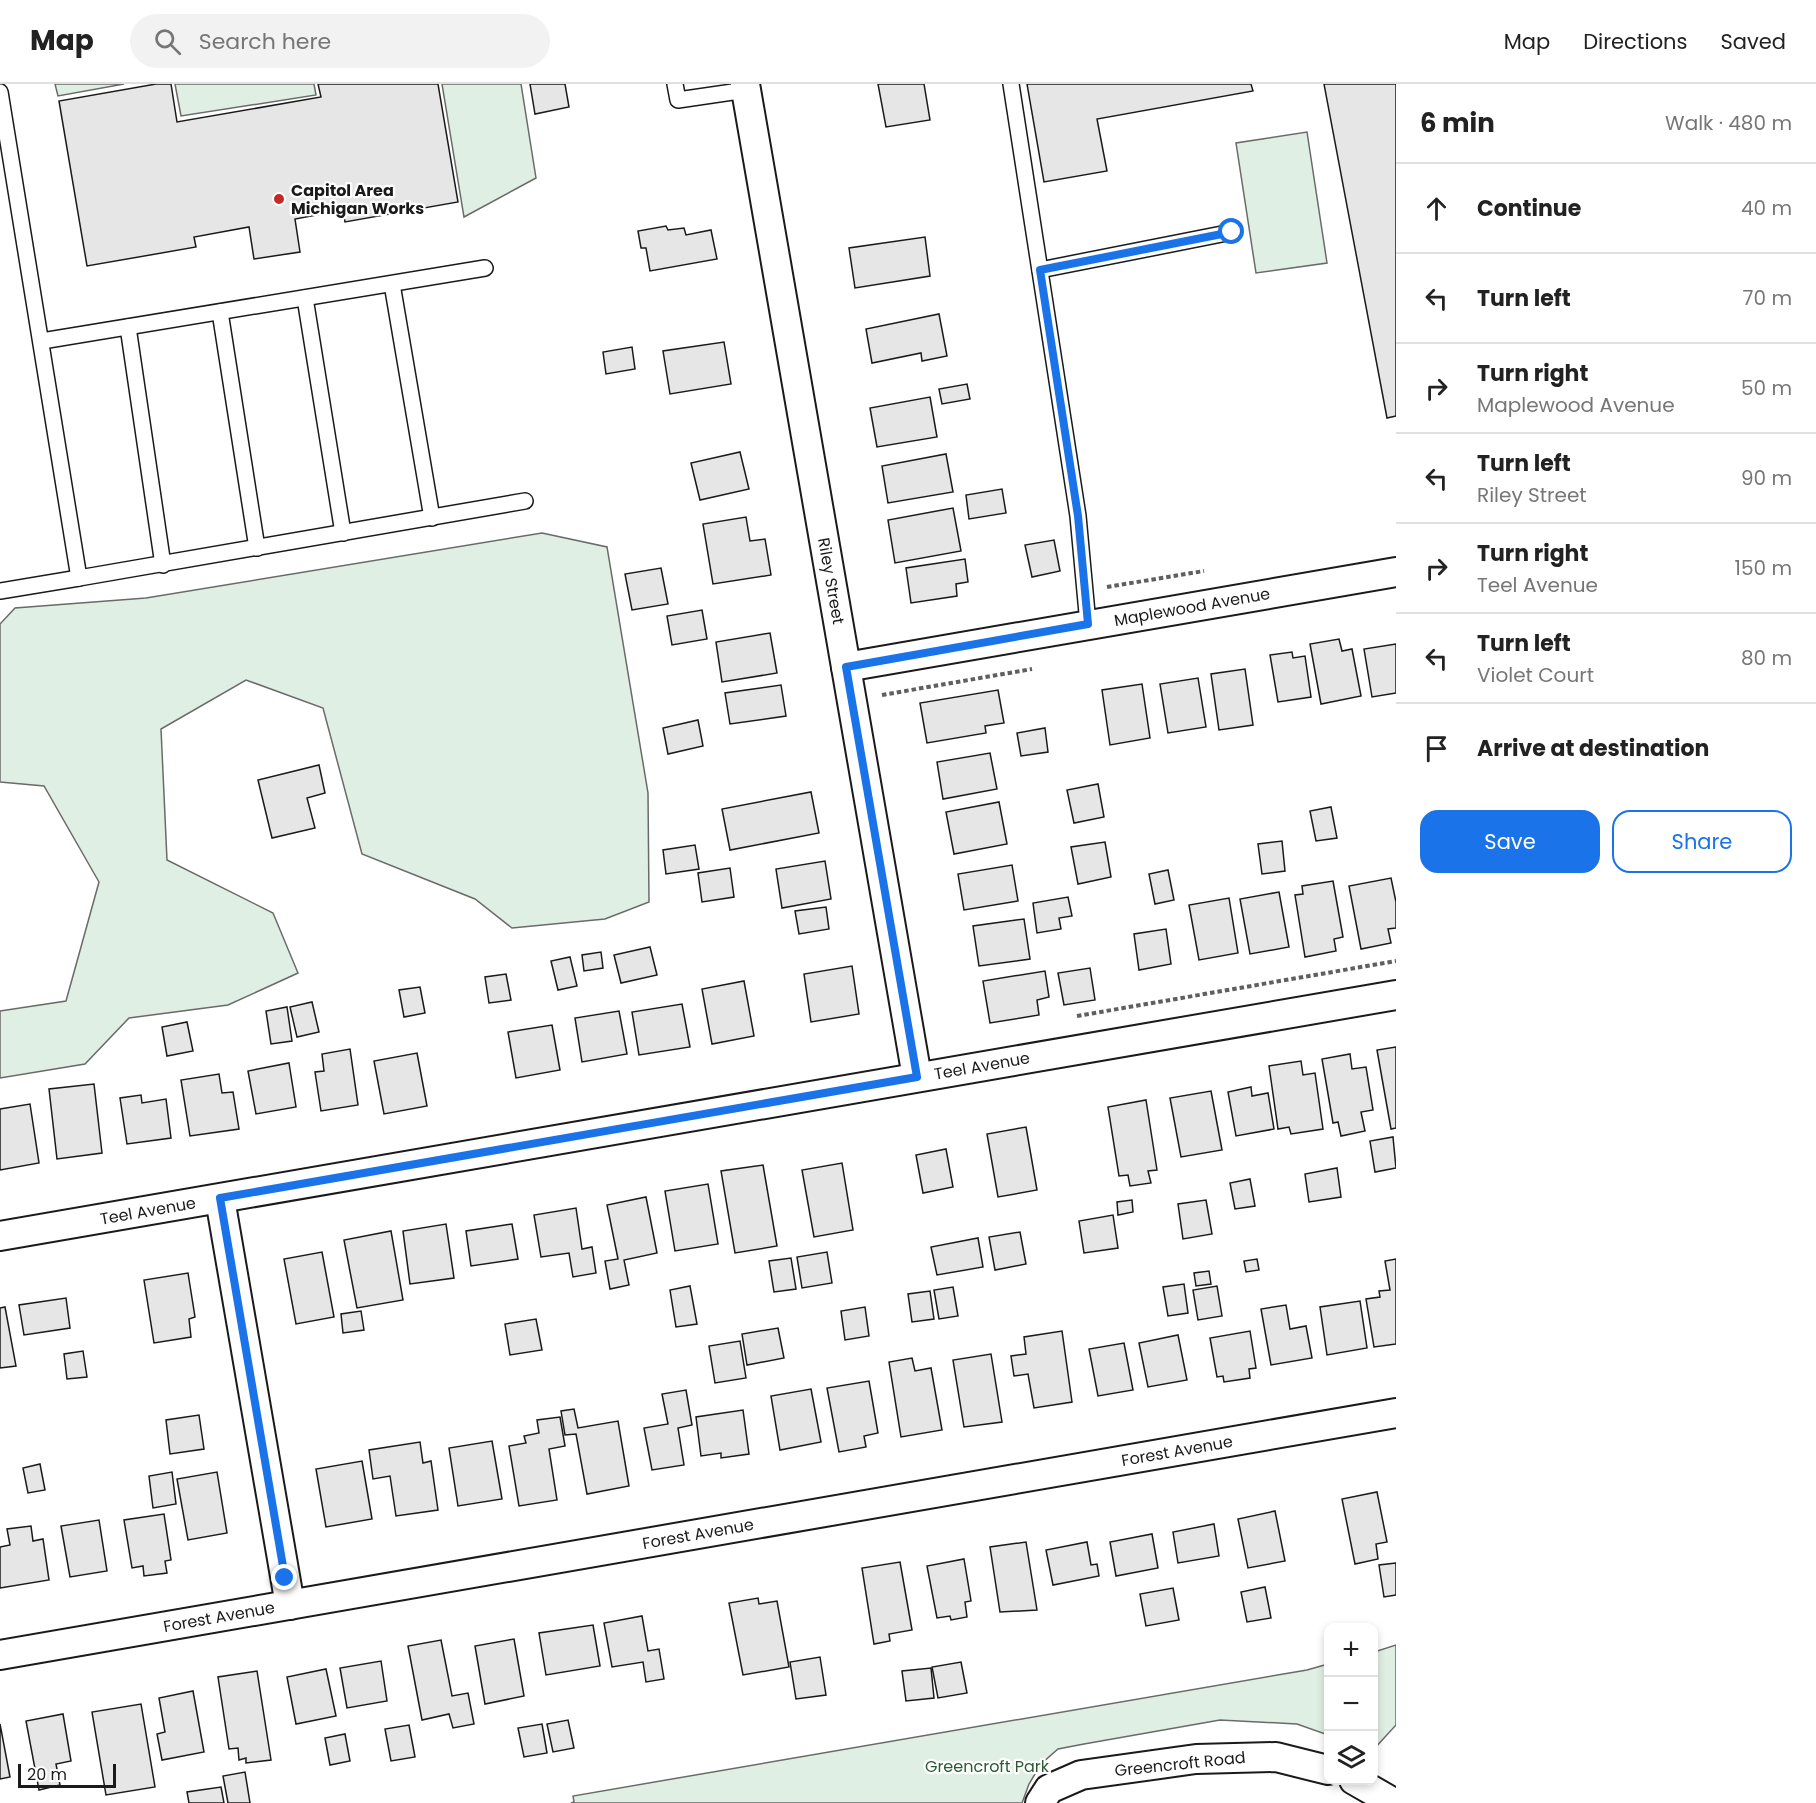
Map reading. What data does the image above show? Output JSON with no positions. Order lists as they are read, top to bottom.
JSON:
{
  "streets": {
    "street": [
      "Riley Street",
      "Maplewood Avenue",
      "Teel Avenue",
      "Forest Avenue",
      "Greencroft Road"
    ]
  },
  "crossings": [
    ["Riley Street", "Maplewood Avenue"],
    ["Riley Street", "Teel Avenue"]
  ],
  "parks": ["Greencroft Park"],
  "places": ["Capitol Area Michigan Works"],
  "scale_bar": "20 m",
  "page": {
    "header": "Map",
    "search": "Search here",
    "nav": ["Map", "Directions", "Saved"],
    "heading": ["6 min", "Walk · 480 m"],
    "list": [
      ["Continue", "40 m"],
      ["Turn left", "70 m"],
      ["Turn right", "Maplewood Avenue", "50 m"],
      ["Turn left", "Riley Street", "90 m"],
      ["Turn right", "Teel Avenue", "150 m"],
      ["Turn left", "Violet Court", "80 m"],
      "Arrive at destination"
    ],
    "buttons": ["Save", "Share"],
    "map_buttons": ["+", "−"],
    "scale": "20 m"
  }
}
